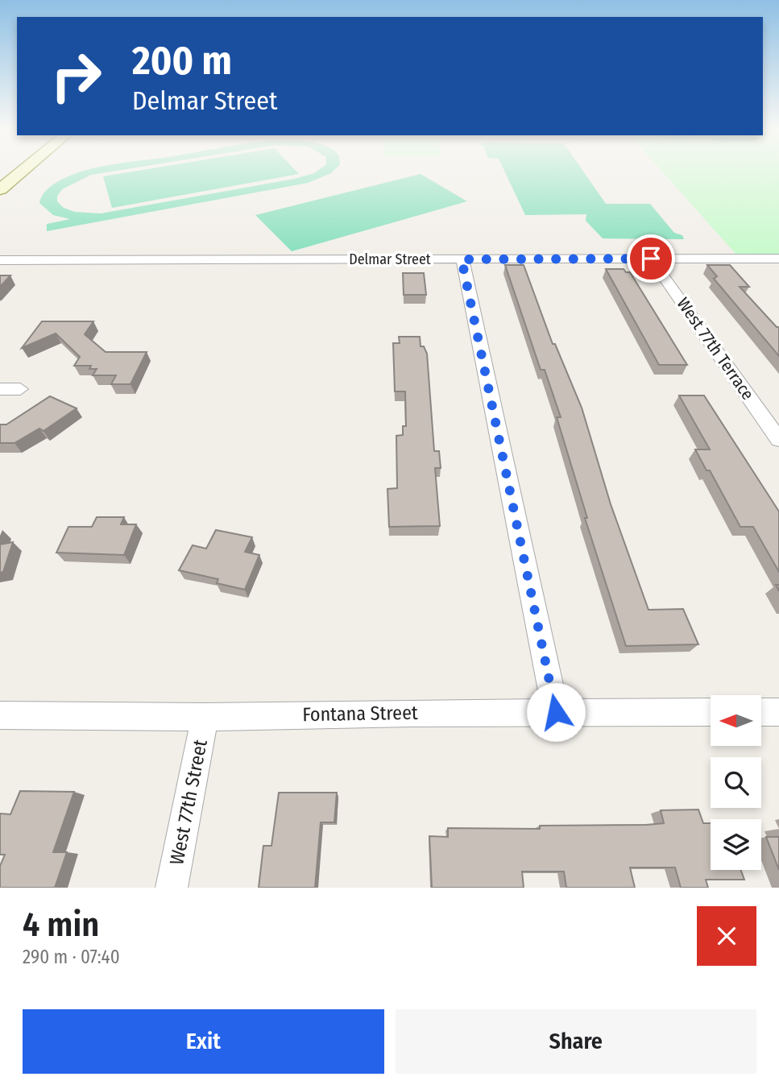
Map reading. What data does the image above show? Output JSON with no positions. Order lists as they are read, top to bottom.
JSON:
{
  "streets": {
    "street": [
      "Delmar Street",
      "West 77th Terrace",
      "Fontana Street",
      "West 77th Street"
    ]
  },
  "crossings": [
    ["Delmar Street", "West 77th Terrace"],
    ["Fontana Street", "West 77th Street"]
  ],
  "north": "left",
  "page": {
    "turn": ["200 m", "Delmar Street"],
    "heading": ["4 min", "290 m · 07:40"],
    "buttons": ["Exit", "Share"]
  }
}
